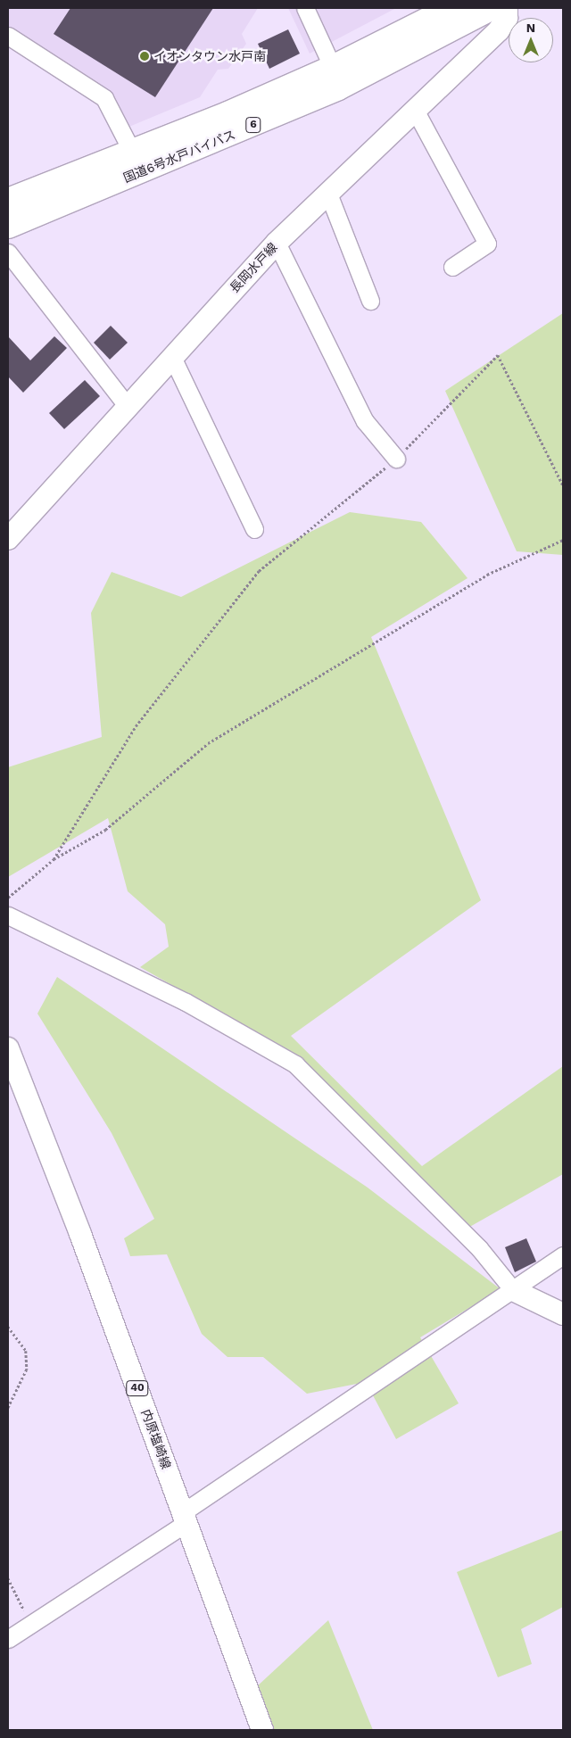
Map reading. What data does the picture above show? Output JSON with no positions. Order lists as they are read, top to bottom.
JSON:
{
  "streets": {
    "highway": ["6", "国道6号水戸バイパス"],
    "main road": ["長岡水戸線", "40", "内原塩崎線"]
  },
  "places": ["イオンタウン水戸南"],
  "north": "top"
}
